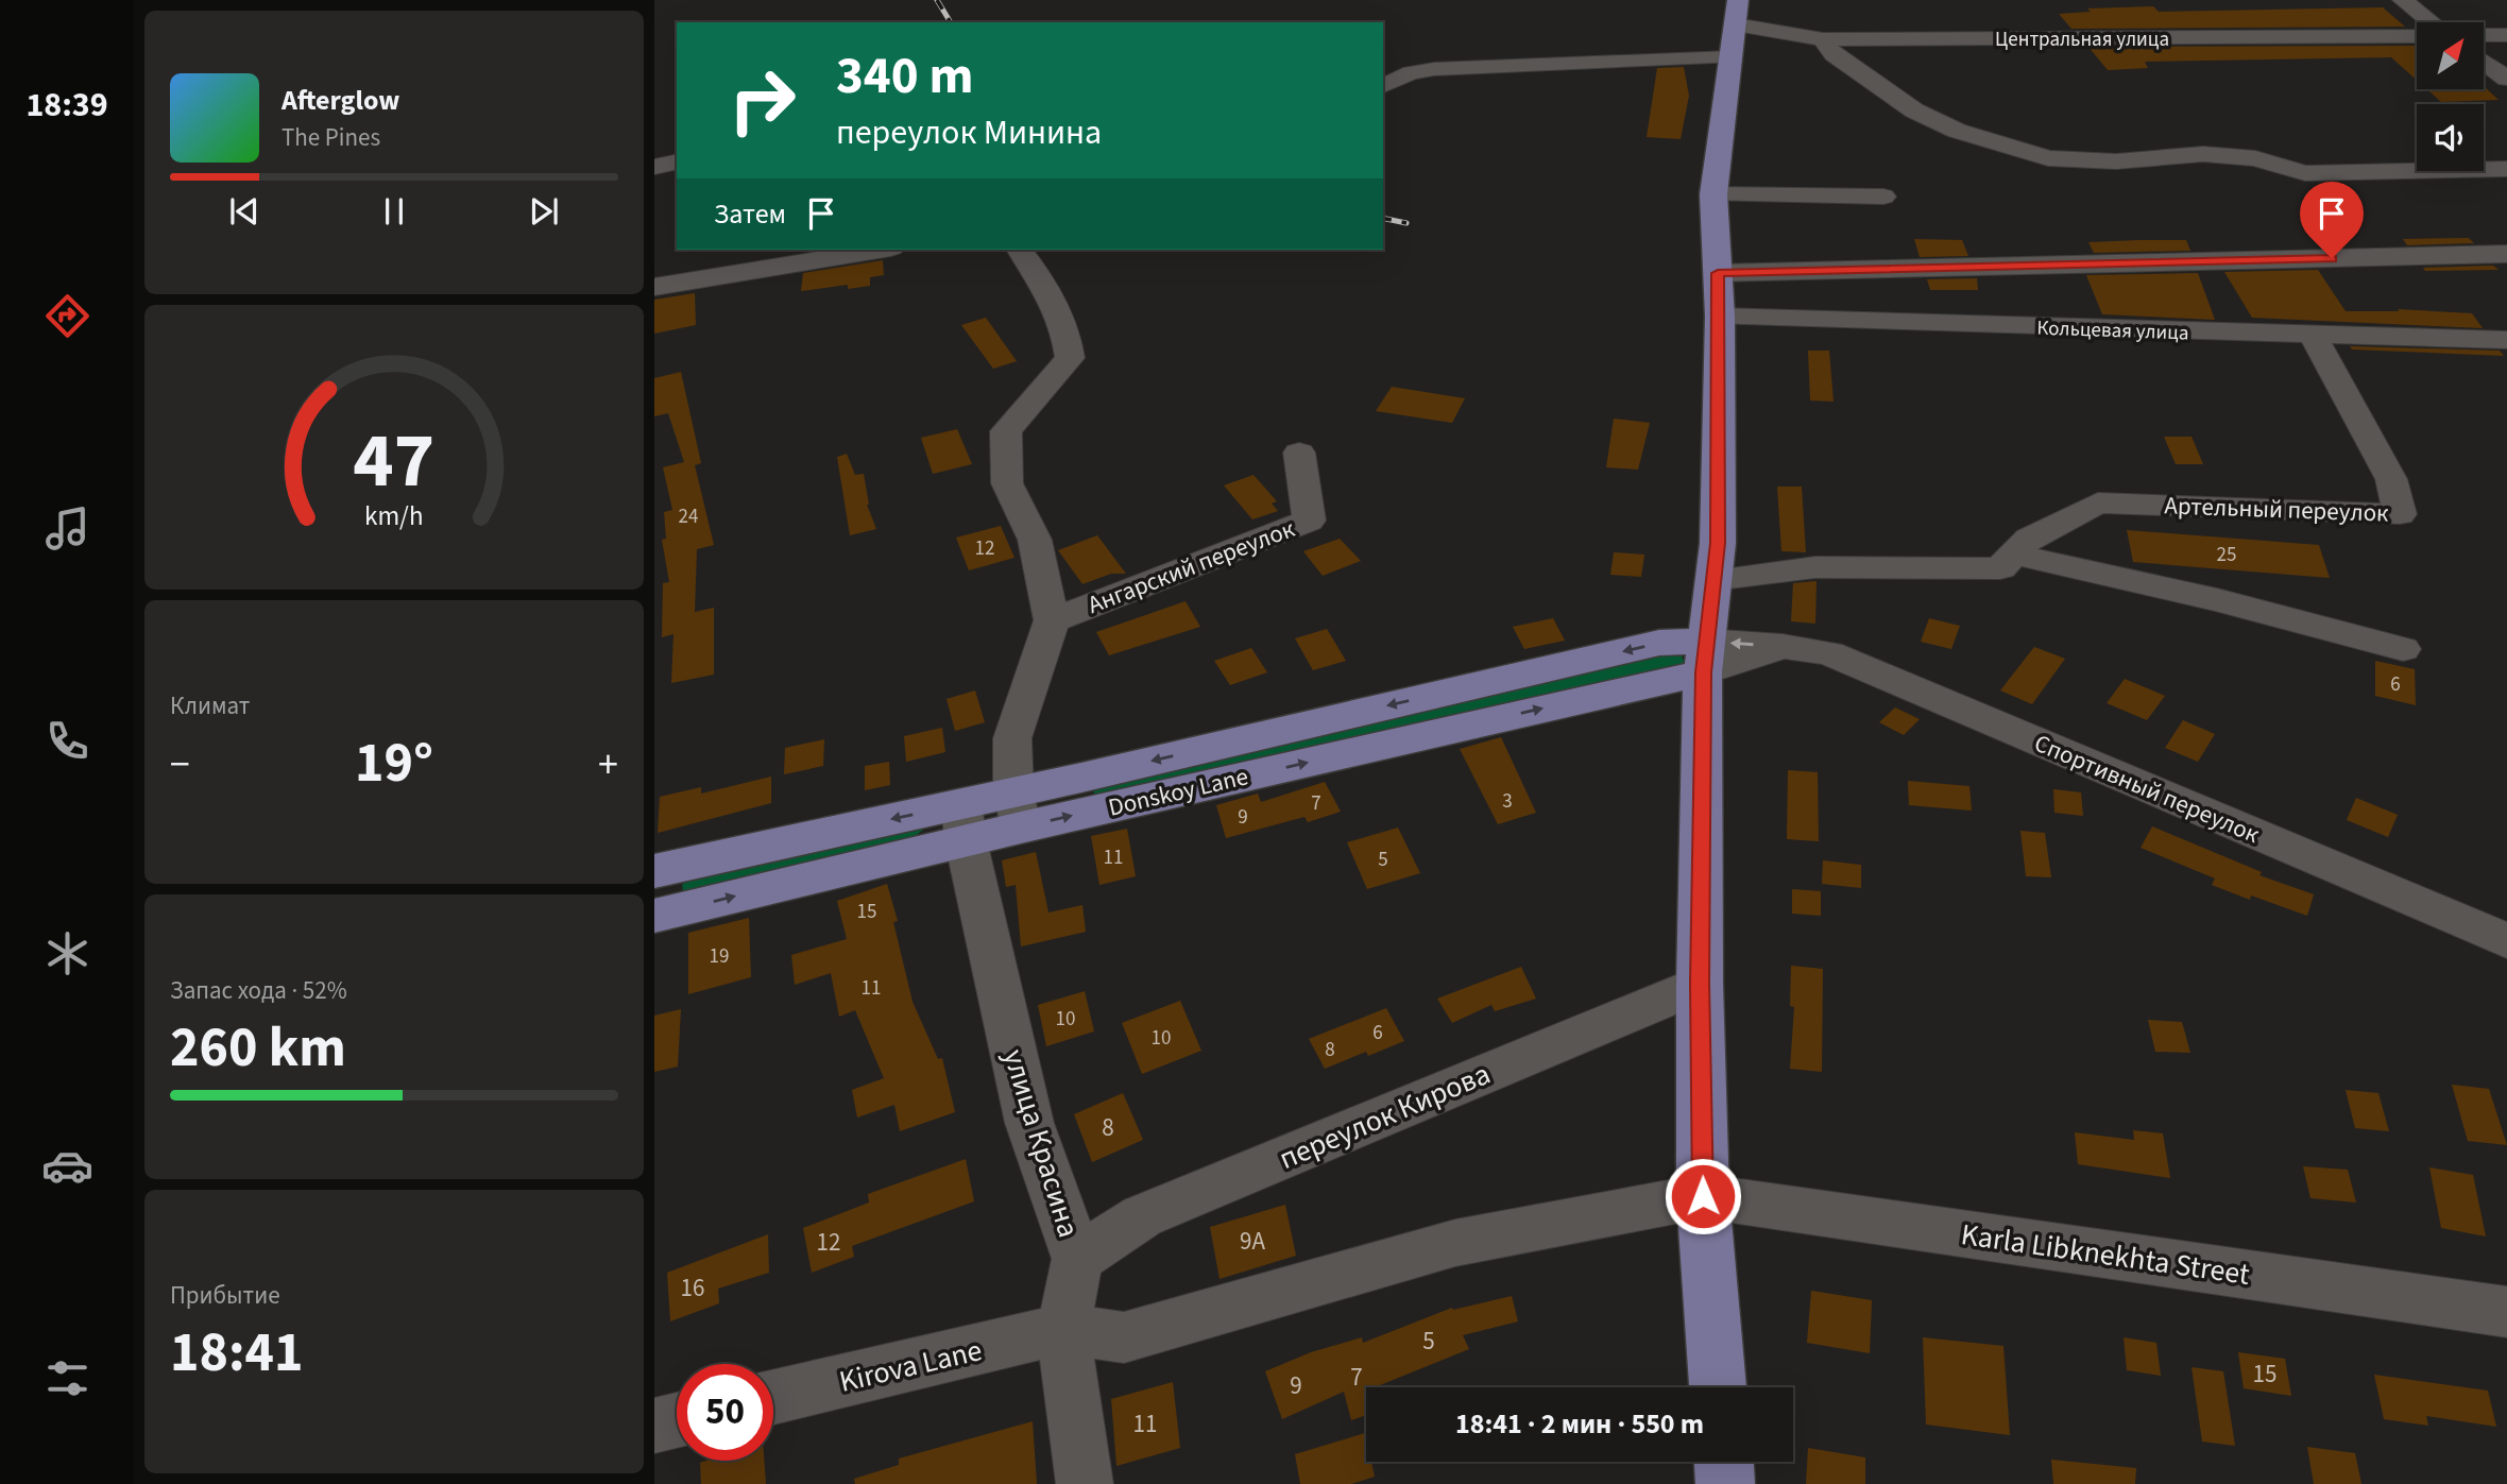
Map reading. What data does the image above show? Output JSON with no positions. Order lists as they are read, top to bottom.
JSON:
{
  "streets": {
    "main road": ["Donskoy Lane"],
    "street": [
      "Центральная улица",
      "Кольцевая улица",
      "Артельный переулок",
      "Ангарский переулок",
      "Спортивный переулок",
      "переулок Кирова",
      "улица Красина",
      "Karla Libknekhta Street",
      "Kirova Lane"
    ]
  },
  "crossings": [
    ["Кольцевая улица", "Артельный переулок"],
    ["Спортивный переулок", "Donskoy Lane"],
    ["Donskoy Lane", "улица Красина"],
    ["переулок Кирова", "улица Красина"],
    ["улица Красина", "Kirova Lane"]
  ],
  "house_numbers": [
    "24",
    "12",
    "25",
    "6",
    "3",
    "7",
    "9",
    "11",
    "5",
    "15",
    "19",
    "11",
    "10",
    "6",
    "10",
    "8",
    "8",
    "9А",
    "12",
    "16",
    "5",
    "15",
    "7",
    "9",
    "11"
  ],
  "north": "top right",
  "page": {
    "tabs": "18:39",
    "turn": ["340 m", "переулок Минина"],
    "song": ["Afterglow", "The Pines"],
    "then": "Затем",
    "tile": [
      "Климат",
      ["Запас хода · 52%", "260 km"],
      ["Прибытие", "18:41"]
    ],
    "heat": ["−", "19°", "+"],
    "limit": "50",
    "trip": "18:41 · 2 мин · 550 m",
    "gauge": ["47", "km/h"]
  }
}
